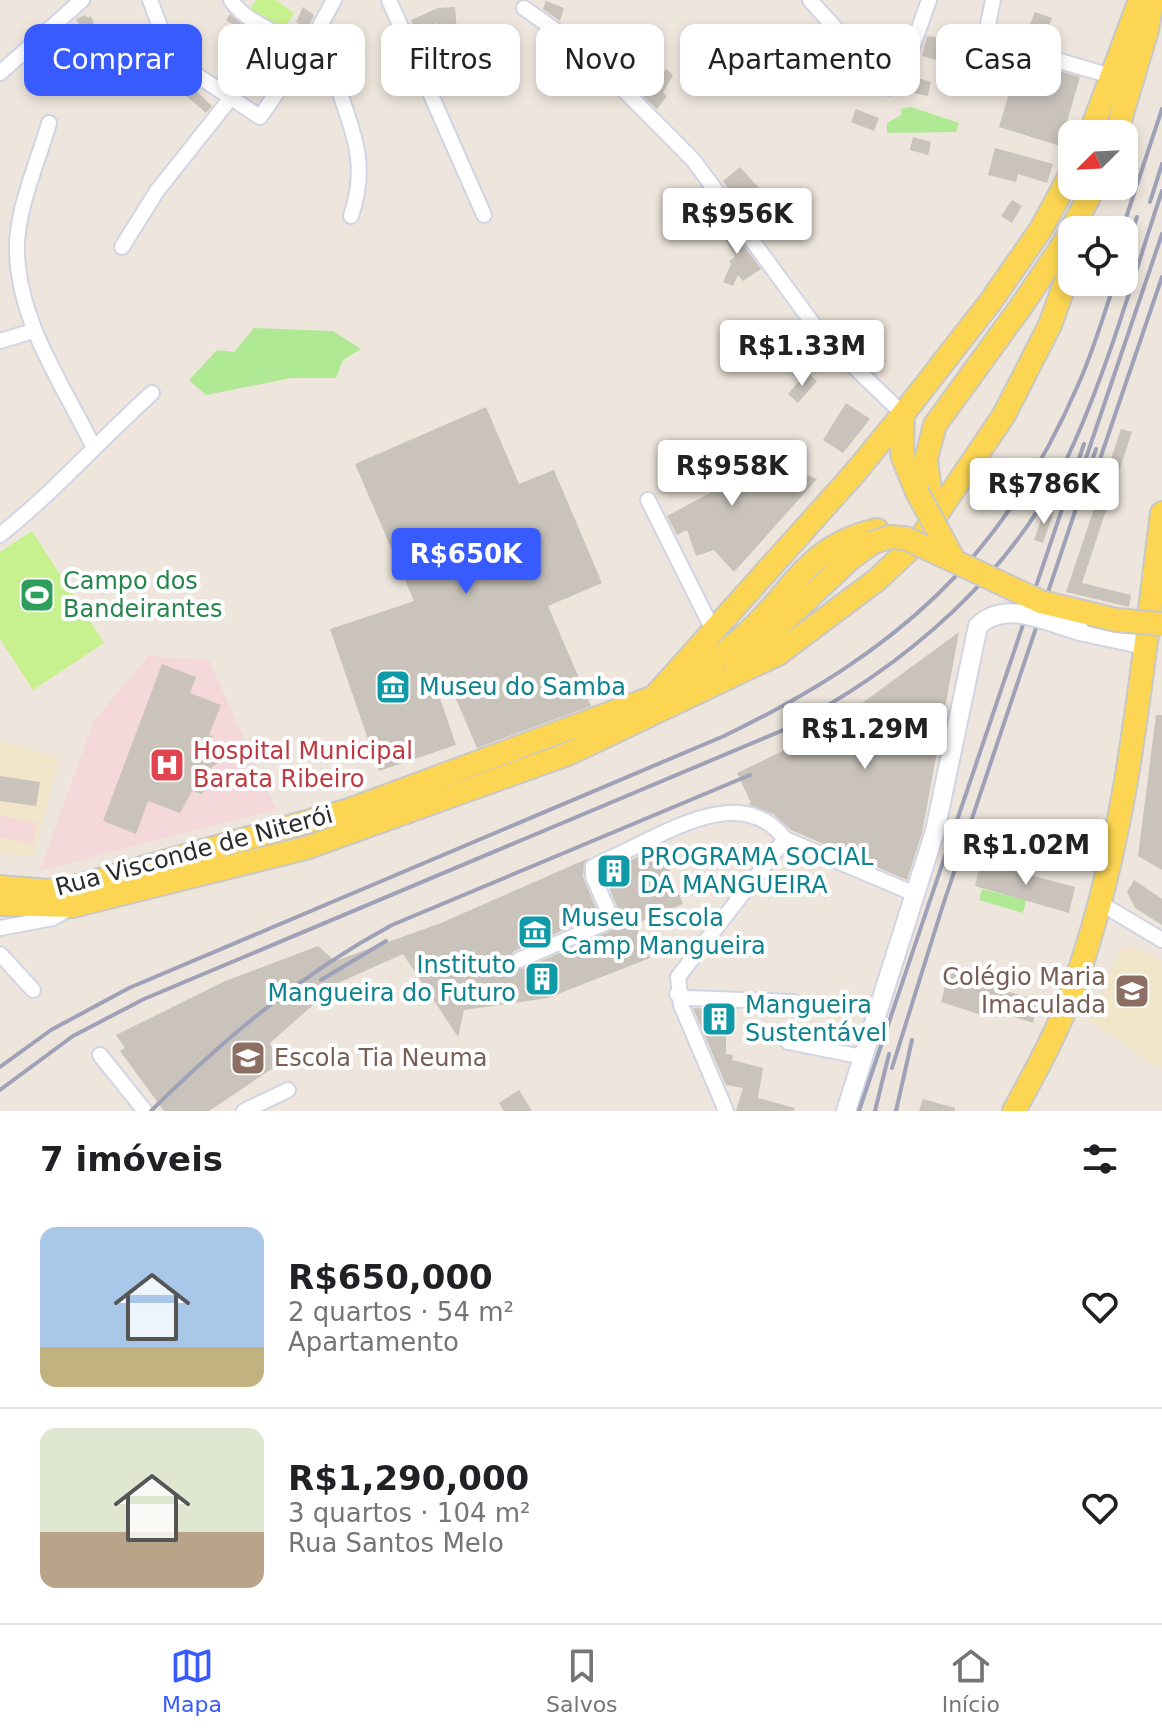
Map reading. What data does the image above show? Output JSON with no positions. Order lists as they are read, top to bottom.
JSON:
{
  "streets": {
    "main road": ["Rua Visconde de Niterói"]
  },
  "places": {
    "sports": ["Campo dos Bandeirantes"],
    "museum": ["Museu do Samba", "Museu Escola Camp Mangueira"],
    "hospital": ["Hospital Municipal Barata Ribeiro"],
    "building": ["PROGRAMA SOCIAL DA MANGUEIRA", "Instituto Mangueira do Futuro", "Mangueira Sustentável"],
    "school or university": ["Colégio Maria Imaculada", "Escola Tia Neuma"]
  },
  "north": "bottom left",
  "page": {
    "chip": [
      "Comprar",
      "Alugar",
      "Filtros",
      "Novo",
      "Apartamento",
      "Casa"
    ],
    "price": [
      "R$956K",
      "R$1.33M",
      "R$958K",
      "R$786K",
      "R$650K",
      "R$1.29M",
      "R$1.02M"
    ],
    "heading": "7 imóveis",
    "list": [
      {
        "name": "R$650,000",
        "note": "2 quartos · 54 m² · Apartamento"
      },
      {
        "name": "R$1,290,000",
        "note": "3 quartos · 104 m² · Rua Santos Melo"
      }
    ],
    "tabs": ["Mapa", "Salvos", "Início"]
  }
}
